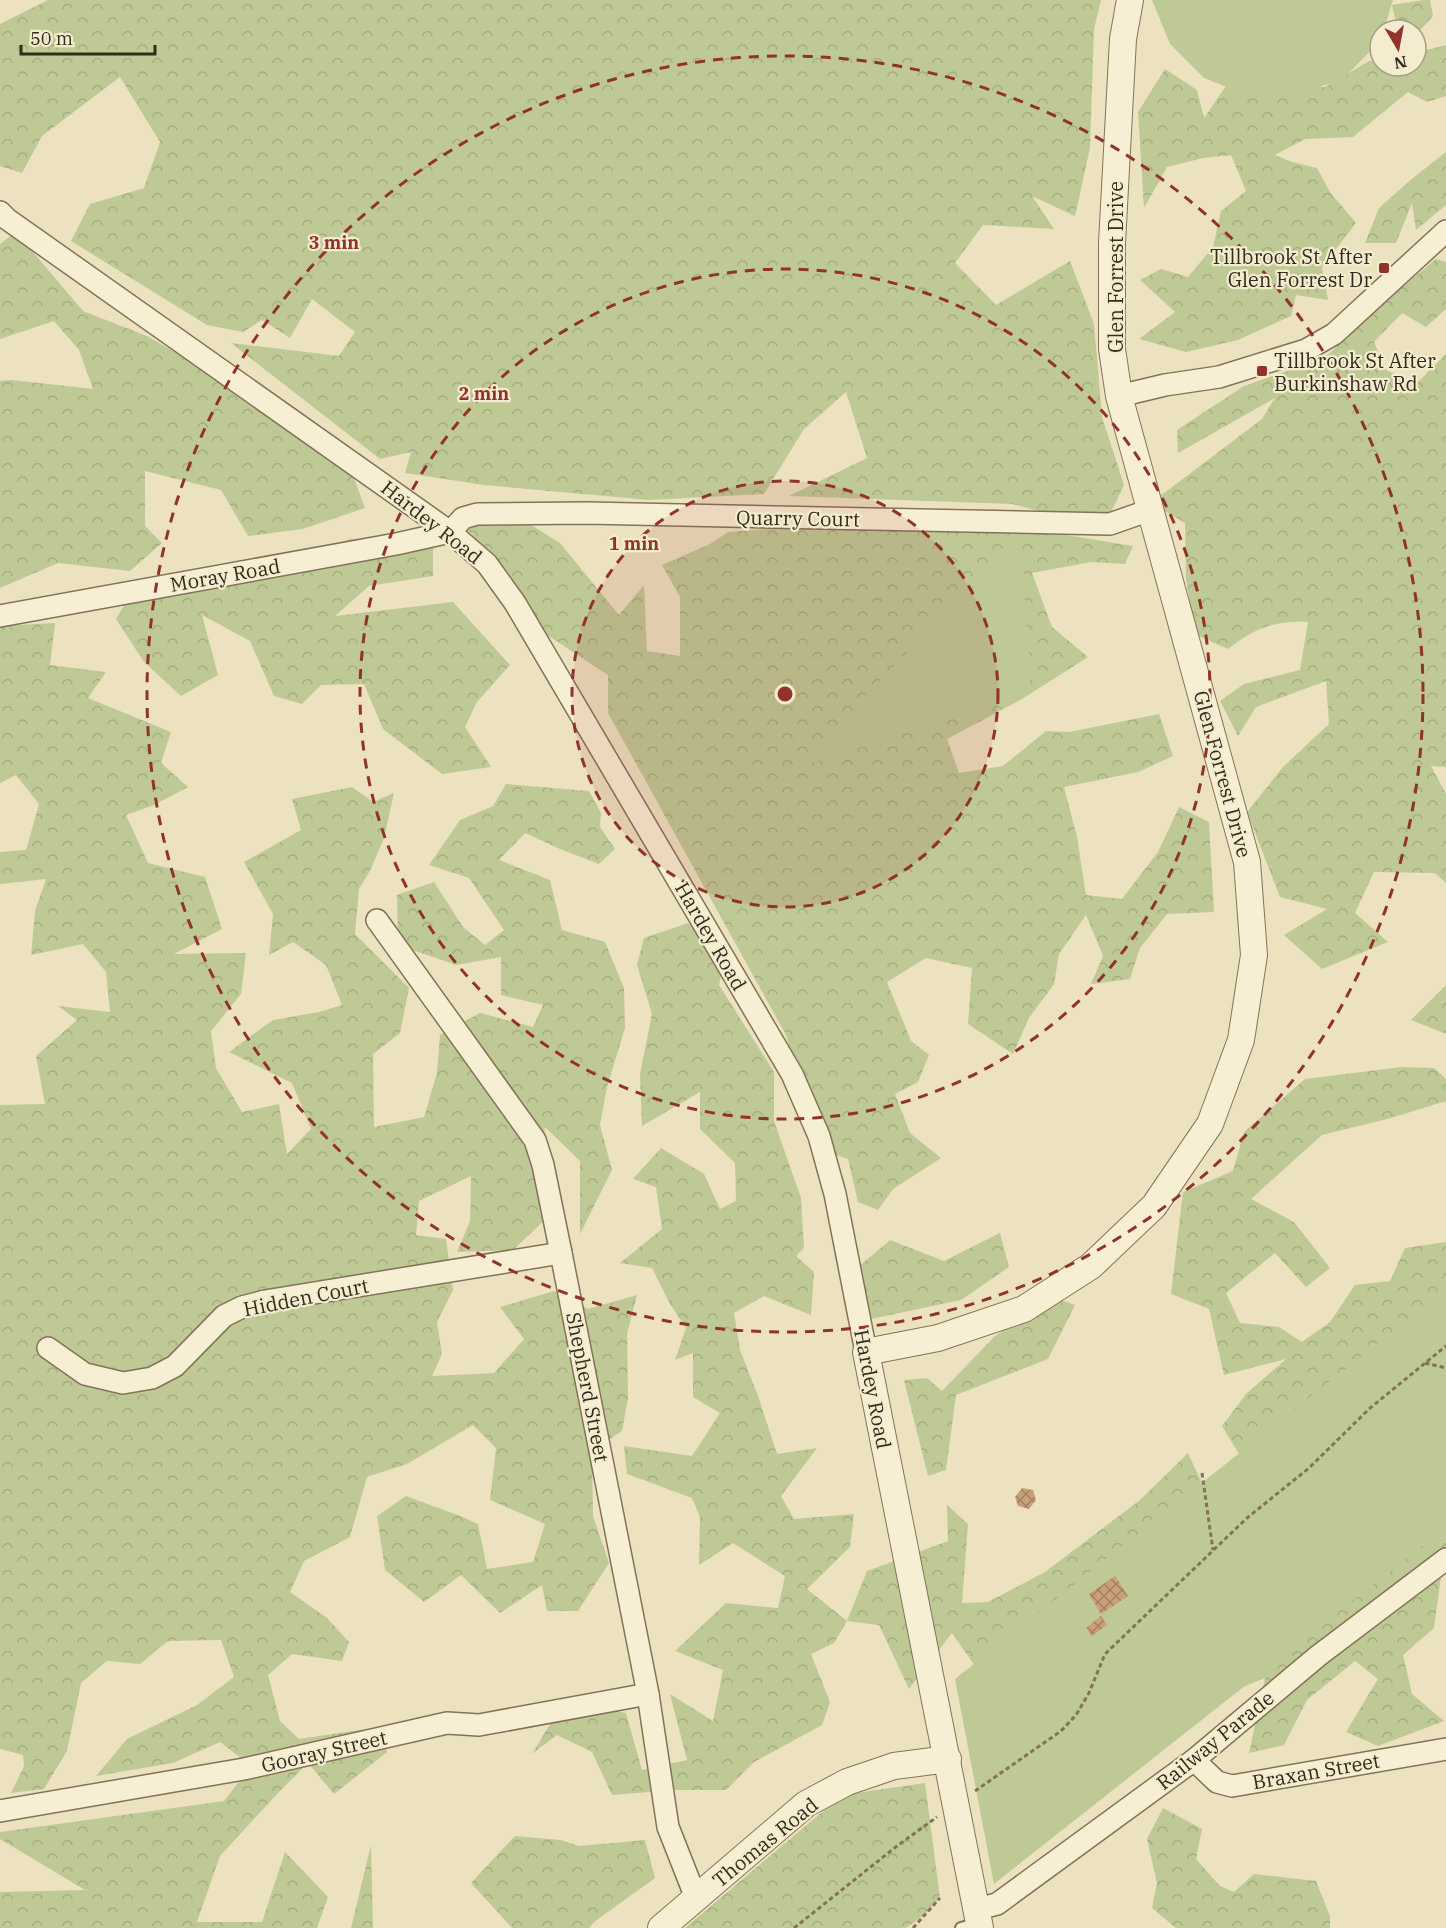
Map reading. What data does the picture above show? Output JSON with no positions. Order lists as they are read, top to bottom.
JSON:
{
  "streets": {
    "street": [
      "Glen Forrest Drive",
      "Quarry Court",
      "Hardey Road",
      "Moray Road",
      "Hidden Court",
      "Shepherd Street",
      "Railway Parade",
      "Gooray Street",
      "Braxan Street",
      "Thomas Road"
    ]
  },
  "crossings": [
    ["Glen Forrest Drive", "Quarry Court"],
    ["Glen Forrest Drive", "Hardey Road"],
    ["Quarry Court", "Hardey Road"],
    ["Quarry Court", "Moray Road"],
    ["Hardey Road", "Moray Road"],
    ["Hardey Road", "Railway Parade"],
    ["Hardey Road", "Thomas Road"],
    ["Hidden Court", "Shepherd Street"],
    ["Shepherd Street", "Gooray Street"],
    ["Shepherd Street", "Thomas Road"],
    ["Railway Parade", "Braxan Street"]
  ],
  "places": {
    "transit": ["Tillbrook St After Glen Forrest Dr", "Tillbrook St After Burkinshaw Rd"]
  },
  "scale_bar": "50 m",
  "north": "bottom",
  "rings": ["3 min", "2 min", "1 min"]
}
